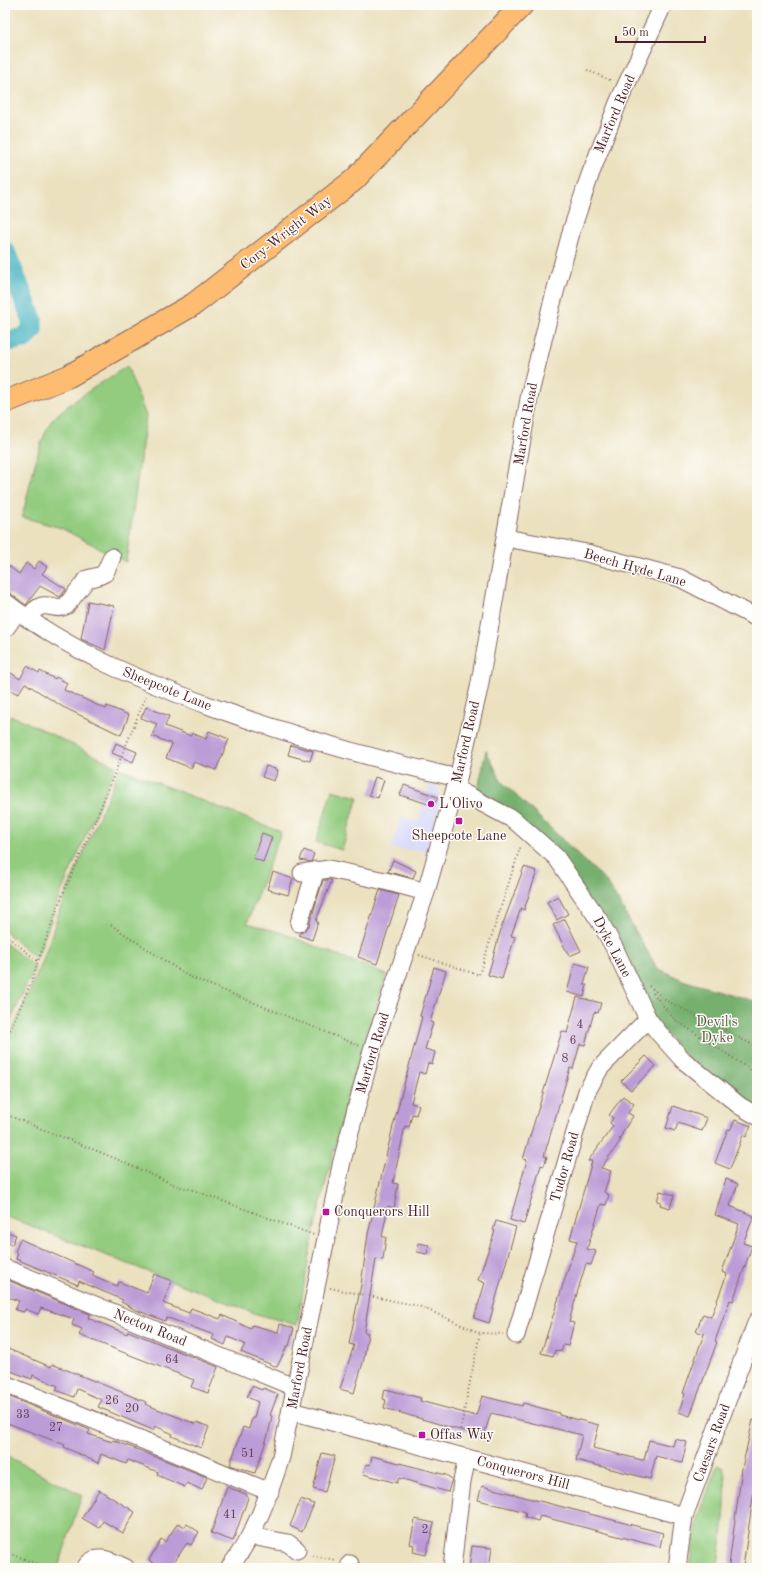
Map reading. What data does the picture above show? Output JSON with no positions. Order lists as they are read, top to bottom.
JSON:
{
  "streets": {
    "main road": ["Cory-Wright Way"],
    "street": [
      "Marford Road",
      "Beech Hyde Lane",
      "Sheepcote Lane",
      "Dyke Lane",
      "Tudor Road",
      "Necton Road",
      "Caesars Road",
      "Conquerors Hill"
    ]
  },
  "crossings": [
    ["Marford Road", "Beech Hyde Lane"],
    ["Marford Road", "Sheepcote Lane"],
    ["Marford Road", "Dyke Lane"],
    ["Marford Road", "Necton Road"],
    ["Marford Road", "Conquerors Hill"],
    ["Sheepcote Lane", "Dyke Lane"],
    ["Dyke Lane", "Tudor Road"],
    ["Caesars Road", "Conquerors Hill"]
  ],
  "parks": ["Devil's Dyke"],
  "places": {
    "other": ["L'Olivo"],
    "transit": ["Sheepcote Lane", "Conquerors Hill", "Offas Way"]
  },
  "house_numbers": [
    "4",
    "6",
    "8",
    "64",
    "26",
    "20",
    "33",
    "27",
    "51",
    "41",
    "2"
  ],
  "scale_bar": "50 m"
}
